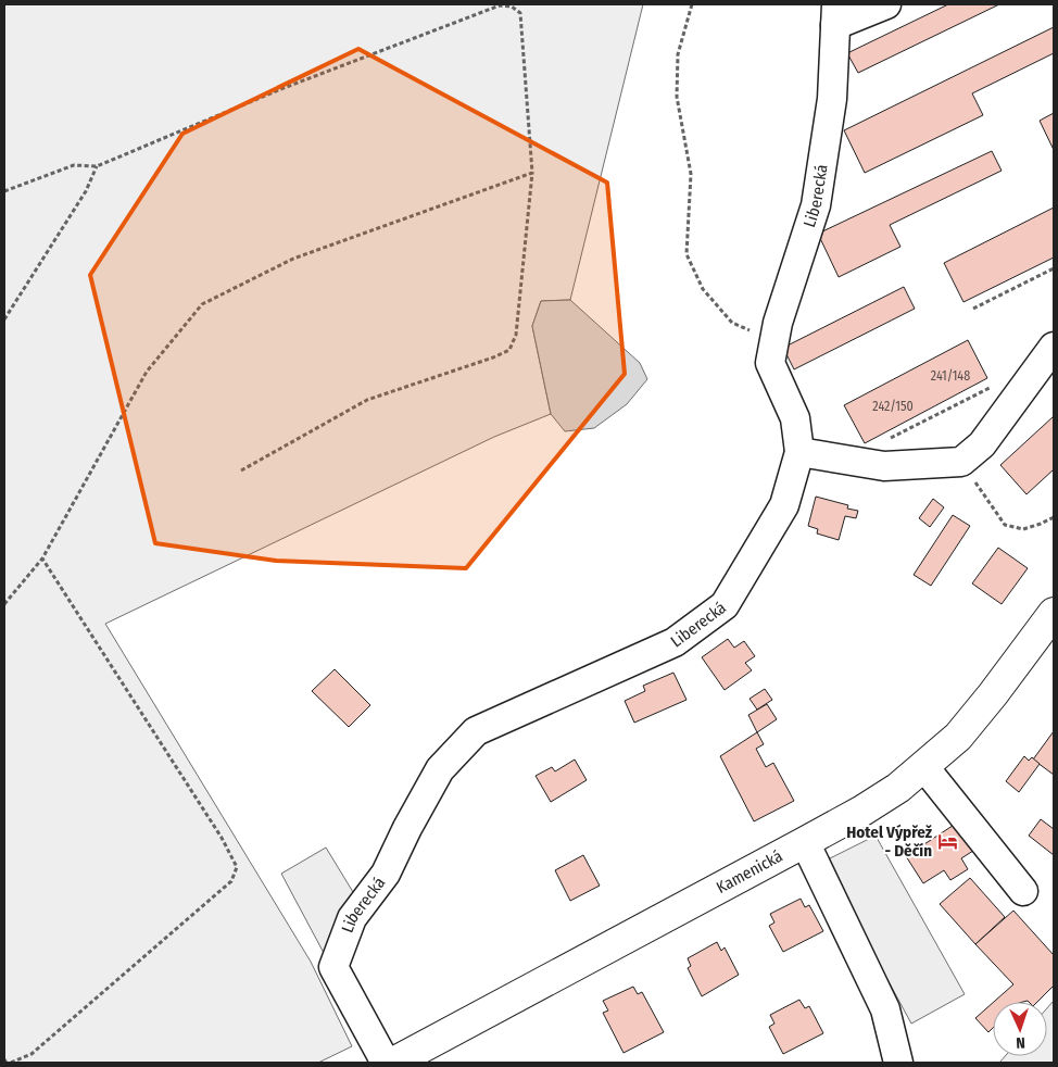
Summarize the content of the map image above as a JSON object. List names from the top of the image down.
{
  "streets": {
    "main road": ["Kamenická"],
    "street": ["Liberecká"]
  },
  "places": {
    "hotel": ["Hotel Výpřež - Děčín"]
  },
  "house_numbers": ["241/148", "242/150"],
  "north": "bottom"
}
